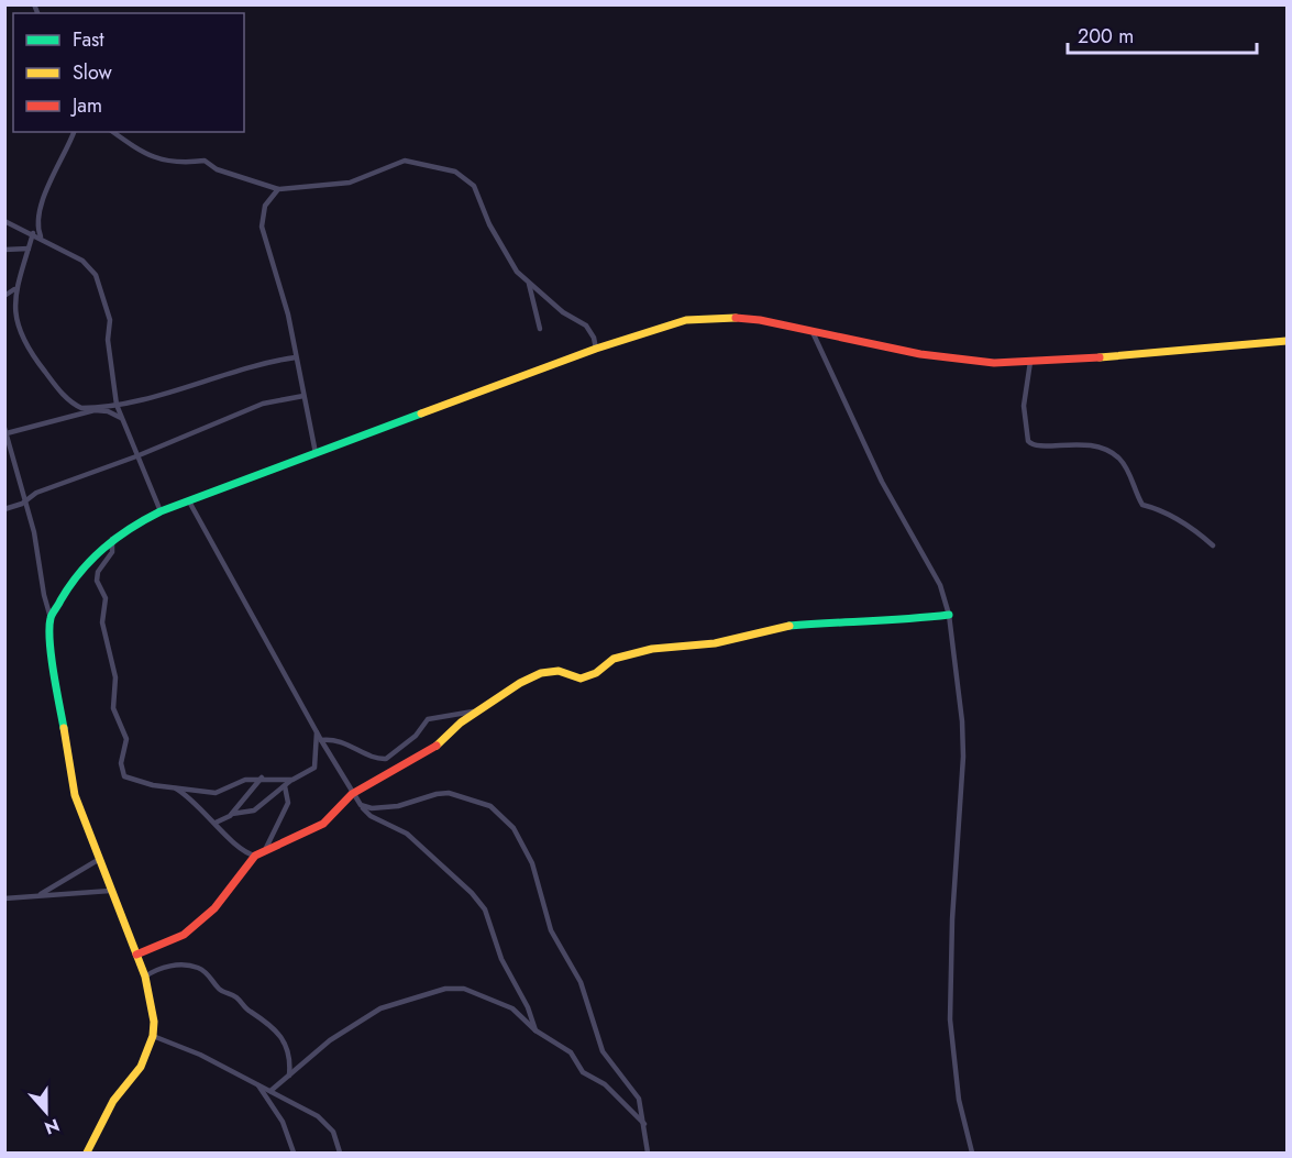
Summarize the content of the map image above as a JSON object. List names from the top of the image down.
{
  "legend": ["Fast", "Slow", "Jam"],
  "scale_bar": "200 m",
  "north": "bottom"
}
